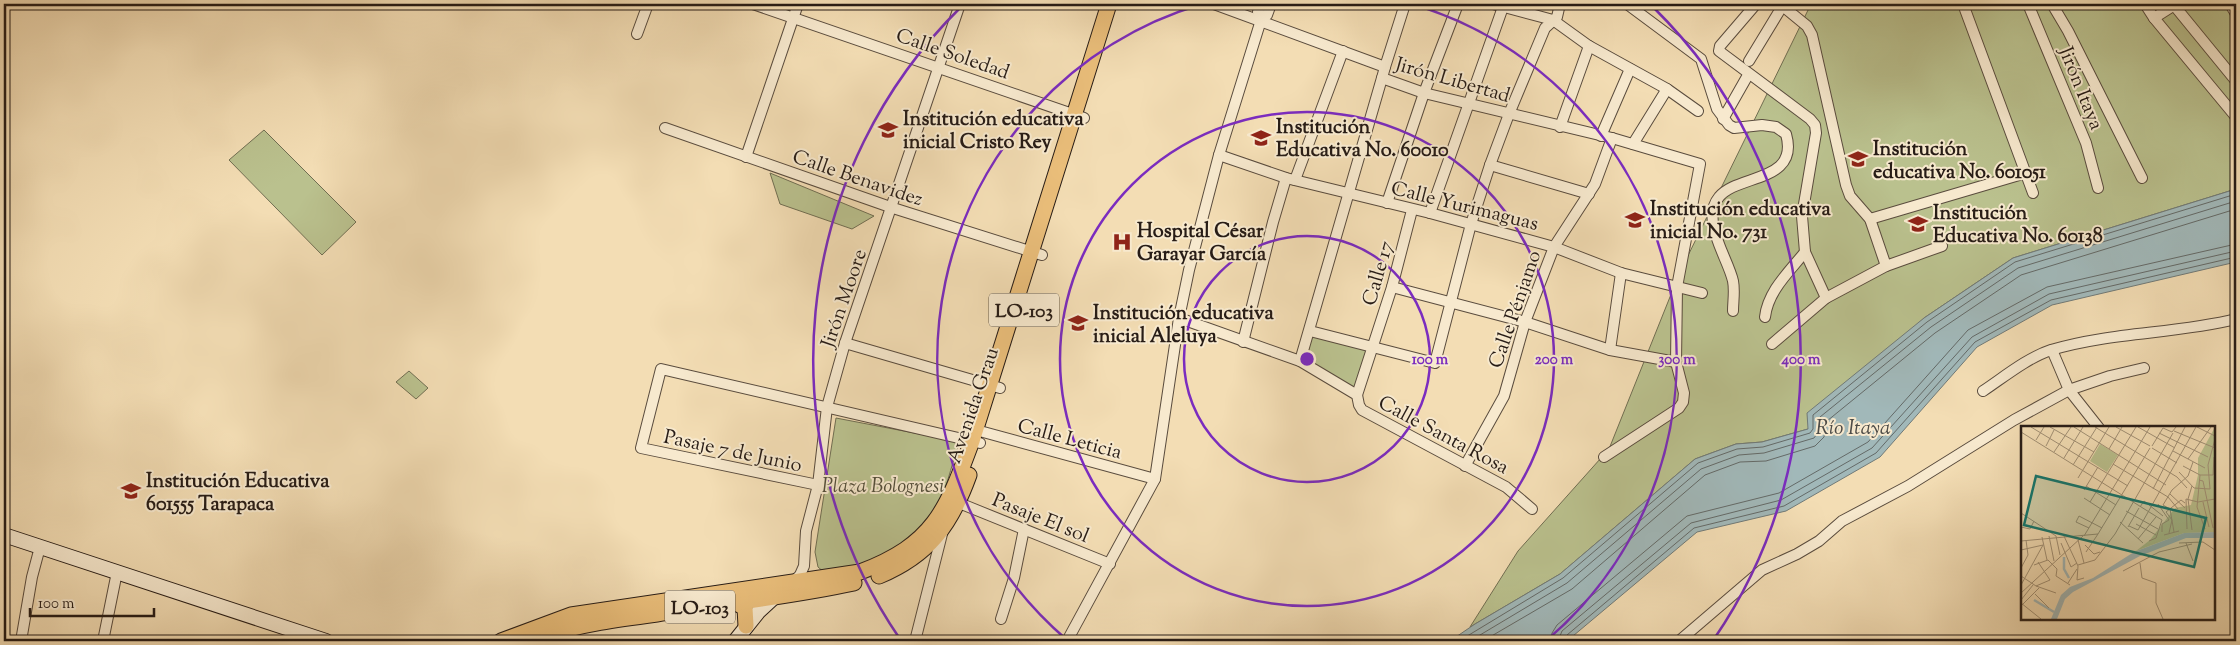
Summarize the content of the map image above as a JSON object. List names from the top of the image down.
{
  "streets": {
    "main road": ["LO-103", "Avenida Grau"],
    "street": [
      "Calle Soledad",
      "Jirón Libertad",
      "Jirón Itaya",
      "Calle Benavidez",
      "Calle Yurimaguas",
      "Calle 17",
      "Jirón Moore",
      "Calle Pénjamo",
      "Calle Santa Rosa",
      "Calle Leticia",
      "Pasaje 7 de Junio",
      "Pasaje El sol"
    ]
  },
  "crossings": [
    ["Calle Soledad", "Jirón Moore"],
    ["Calle Soledad", "Avenida Grau"],
    ["Jirón Libertad", "Calle Yurimaguas"],
    ["Jirón Libertad", "Calle Pénjamo"],
    ["Calle Benavidez", "Jirón Moore"],
    ["Calle Benavidez", "Avenida Grau"],
    ["Calle Yurimaguas", "Calle 17"],
    ["Calle Yurimaguas", "Calle Pénjamo"],
    ["Calle 17", "Calle Santa Rosa"],
    ["Jirón Moore", "LO-103"],
    ["Jirón Moore", "Avenida Grau"],
    ["Jirón Moore", "Calle Leticia"],
    ["Jirón Moore", "Pasaje 7 de Junio"],
    ["Calle Pénjamo", "Calle Santa Rosa"],
    ["LO-103", "Avenida Grau"],
    ["LO-103", "Calle Leticia"],
    ["Avenida Grau", "Calle Leticia"],
    ["Avenida Grau", "Pasaje El sol"],
    ["Calle Leticia", "Pasaje 7 de Junio"]
  ],
  "water": ["Río Itaya"],
  "parks": ["Plaza Bolognesi"],
  "places": {
    "school or university": [
      "Institución educativa inicial Cristo Rey",
      "Institución Educativa No. 60010",
      "Institución educativa No. 601051",
      "Institución educativa inicial No. 731",
      "Institución Educativa No. 60138",
      "Institución educativa inicial Aleluya",
      "Institución Educativa 601555 Tarapaca"
    ],
    "hospital": ["Hospital César Garayar García"]
  },
  "scale_bar": "100 m",
  "rings": [
    "100 m",
    "200 m",
    "300 m",
    "400 m"
  ]
}
